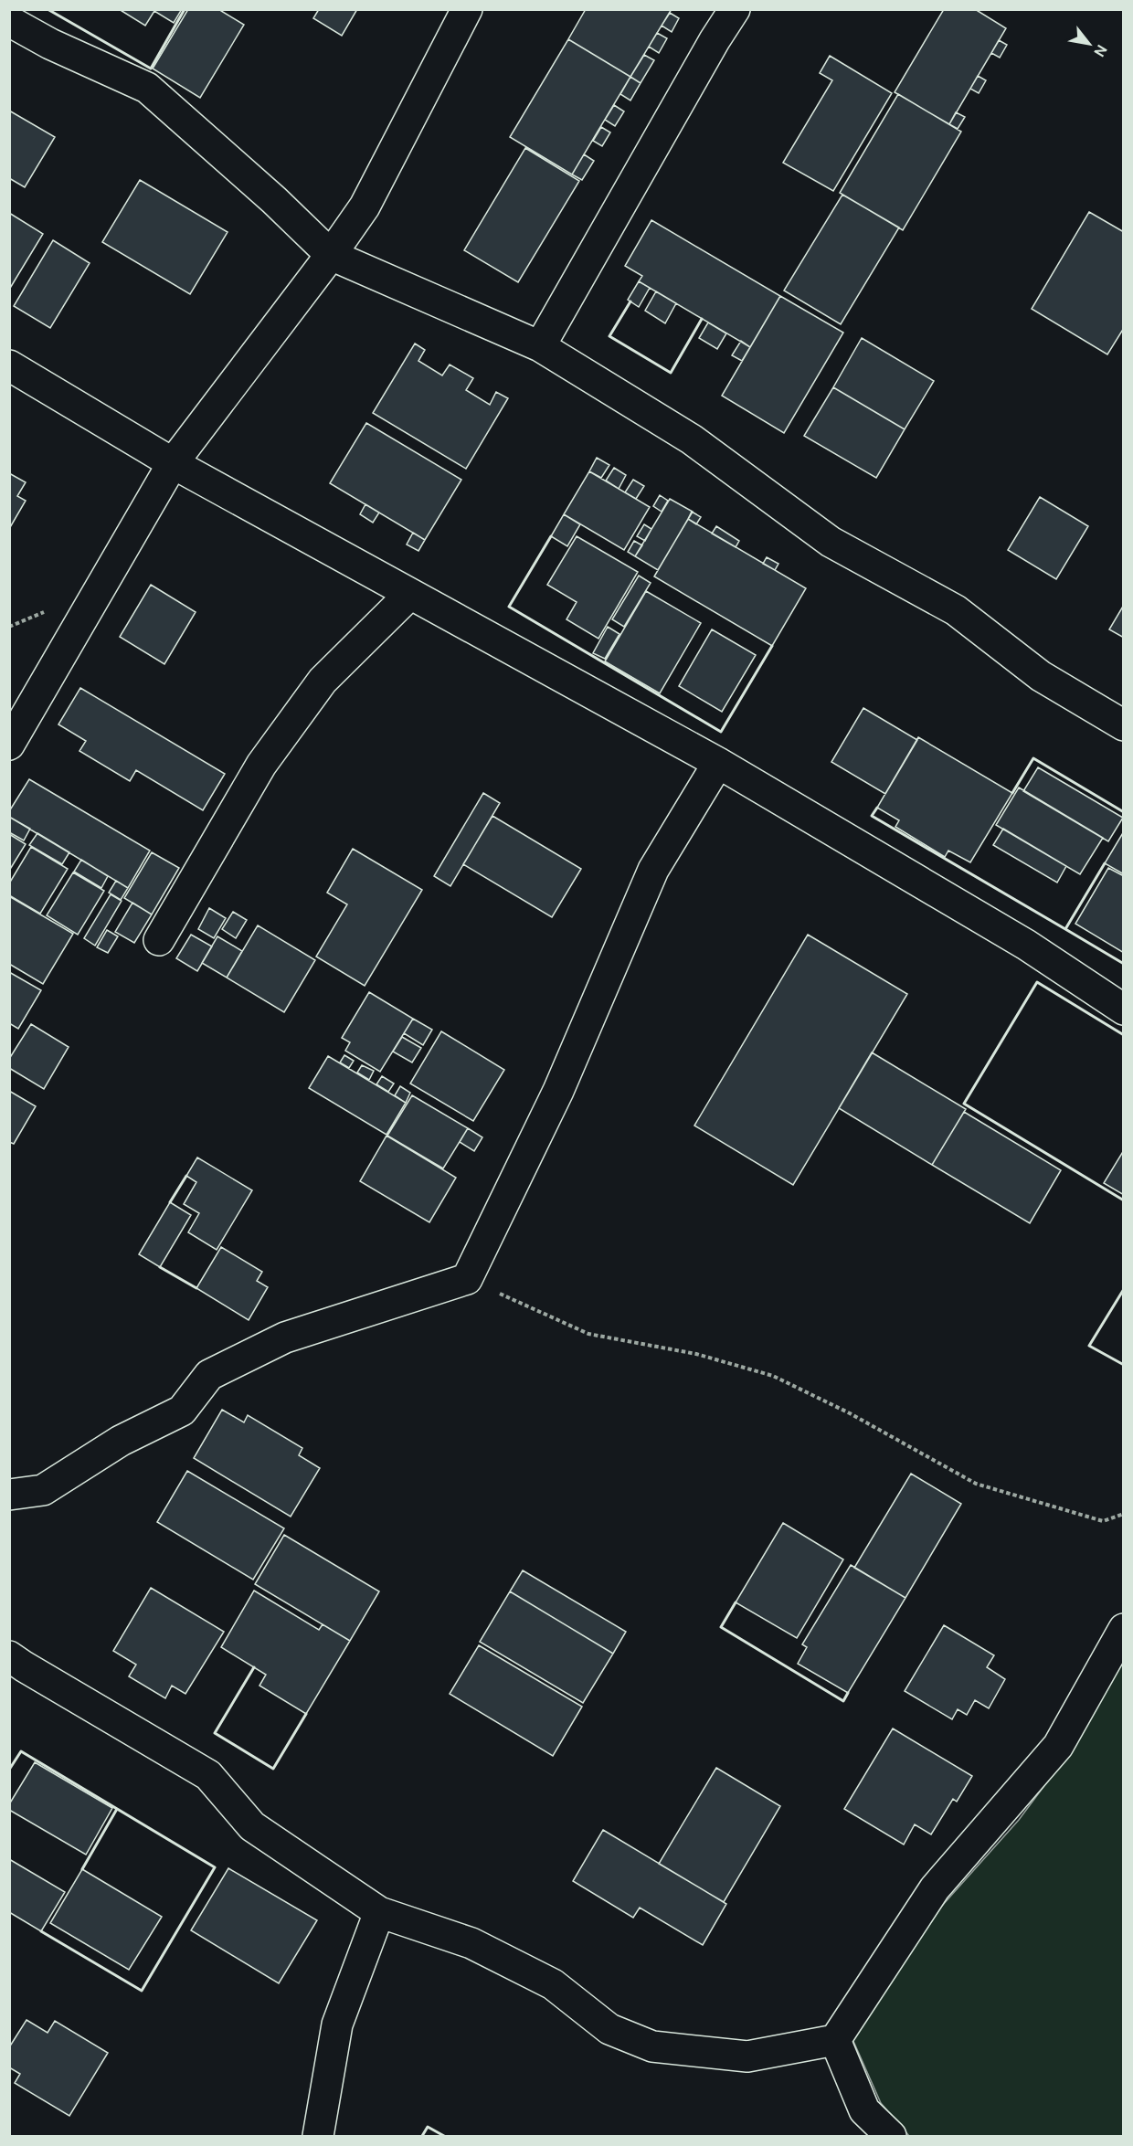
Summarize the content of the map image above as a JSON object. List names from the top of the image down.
{
  "north": "bottom right"
}
